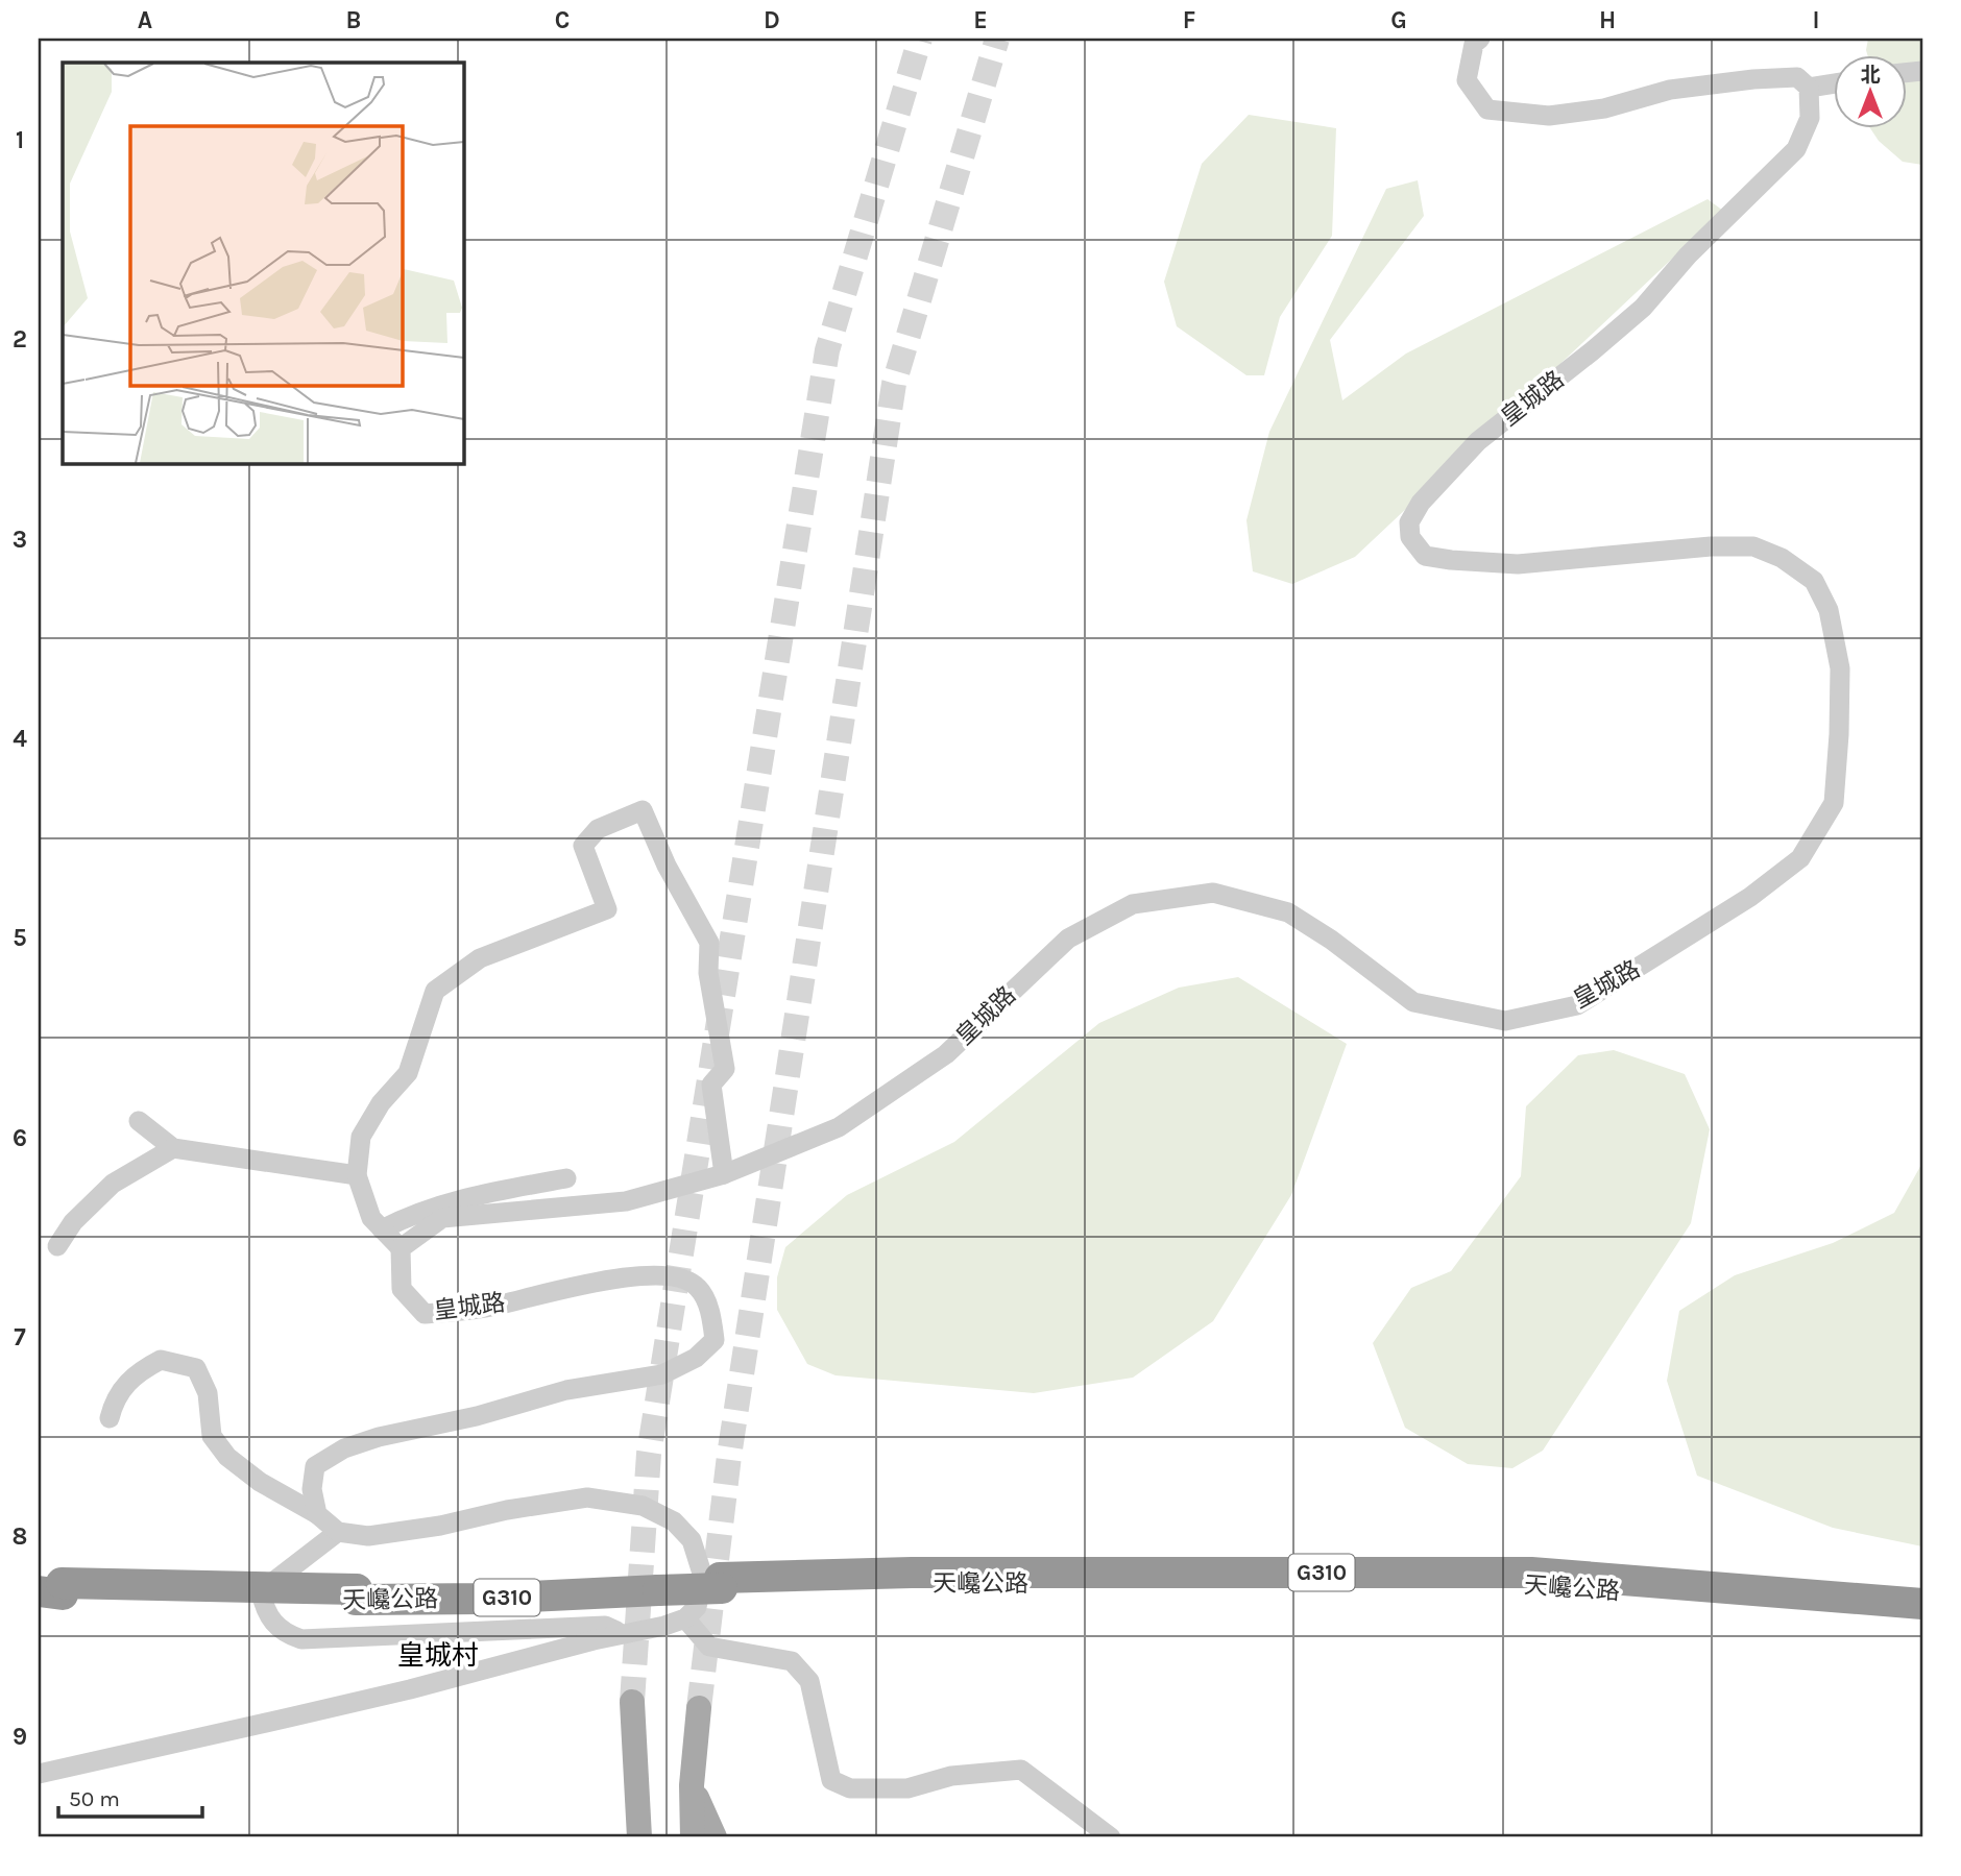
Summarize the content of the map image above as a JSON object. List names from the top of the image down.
{
  "streets": {
    "highway": ["G310", "天巉公路"],
    "street": ["皇城路"]
  },
  "districts": ["皇城村"],
  "scale_bar": "50 m",
  "north": "top",
  "grid": {
    "columns": [
      "A",
      "B",
      "C",
      "D",
      "E",
      "F",
      "G",
      "H",
      "I"
    ],
    "rows": [
      "1",
      "2",
      "3",
      "4",
      "5",
      "6",
      "7",
      "8",
      "9"
    ]
  }
}
